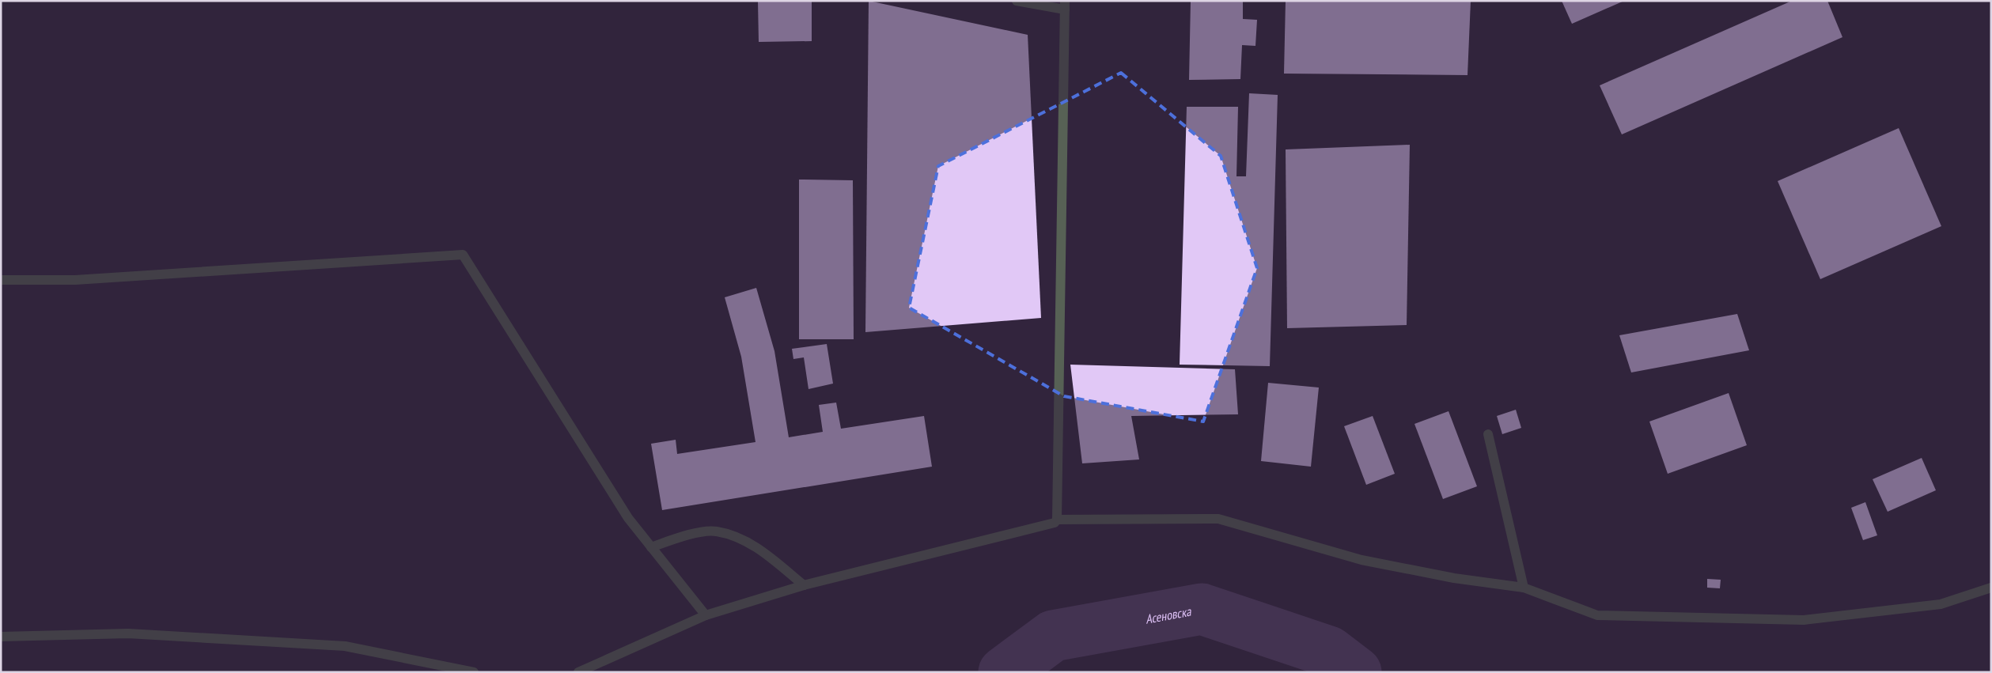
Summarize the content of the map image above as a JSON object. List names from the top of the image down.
{
  "water": ["Асеновска"]
}
